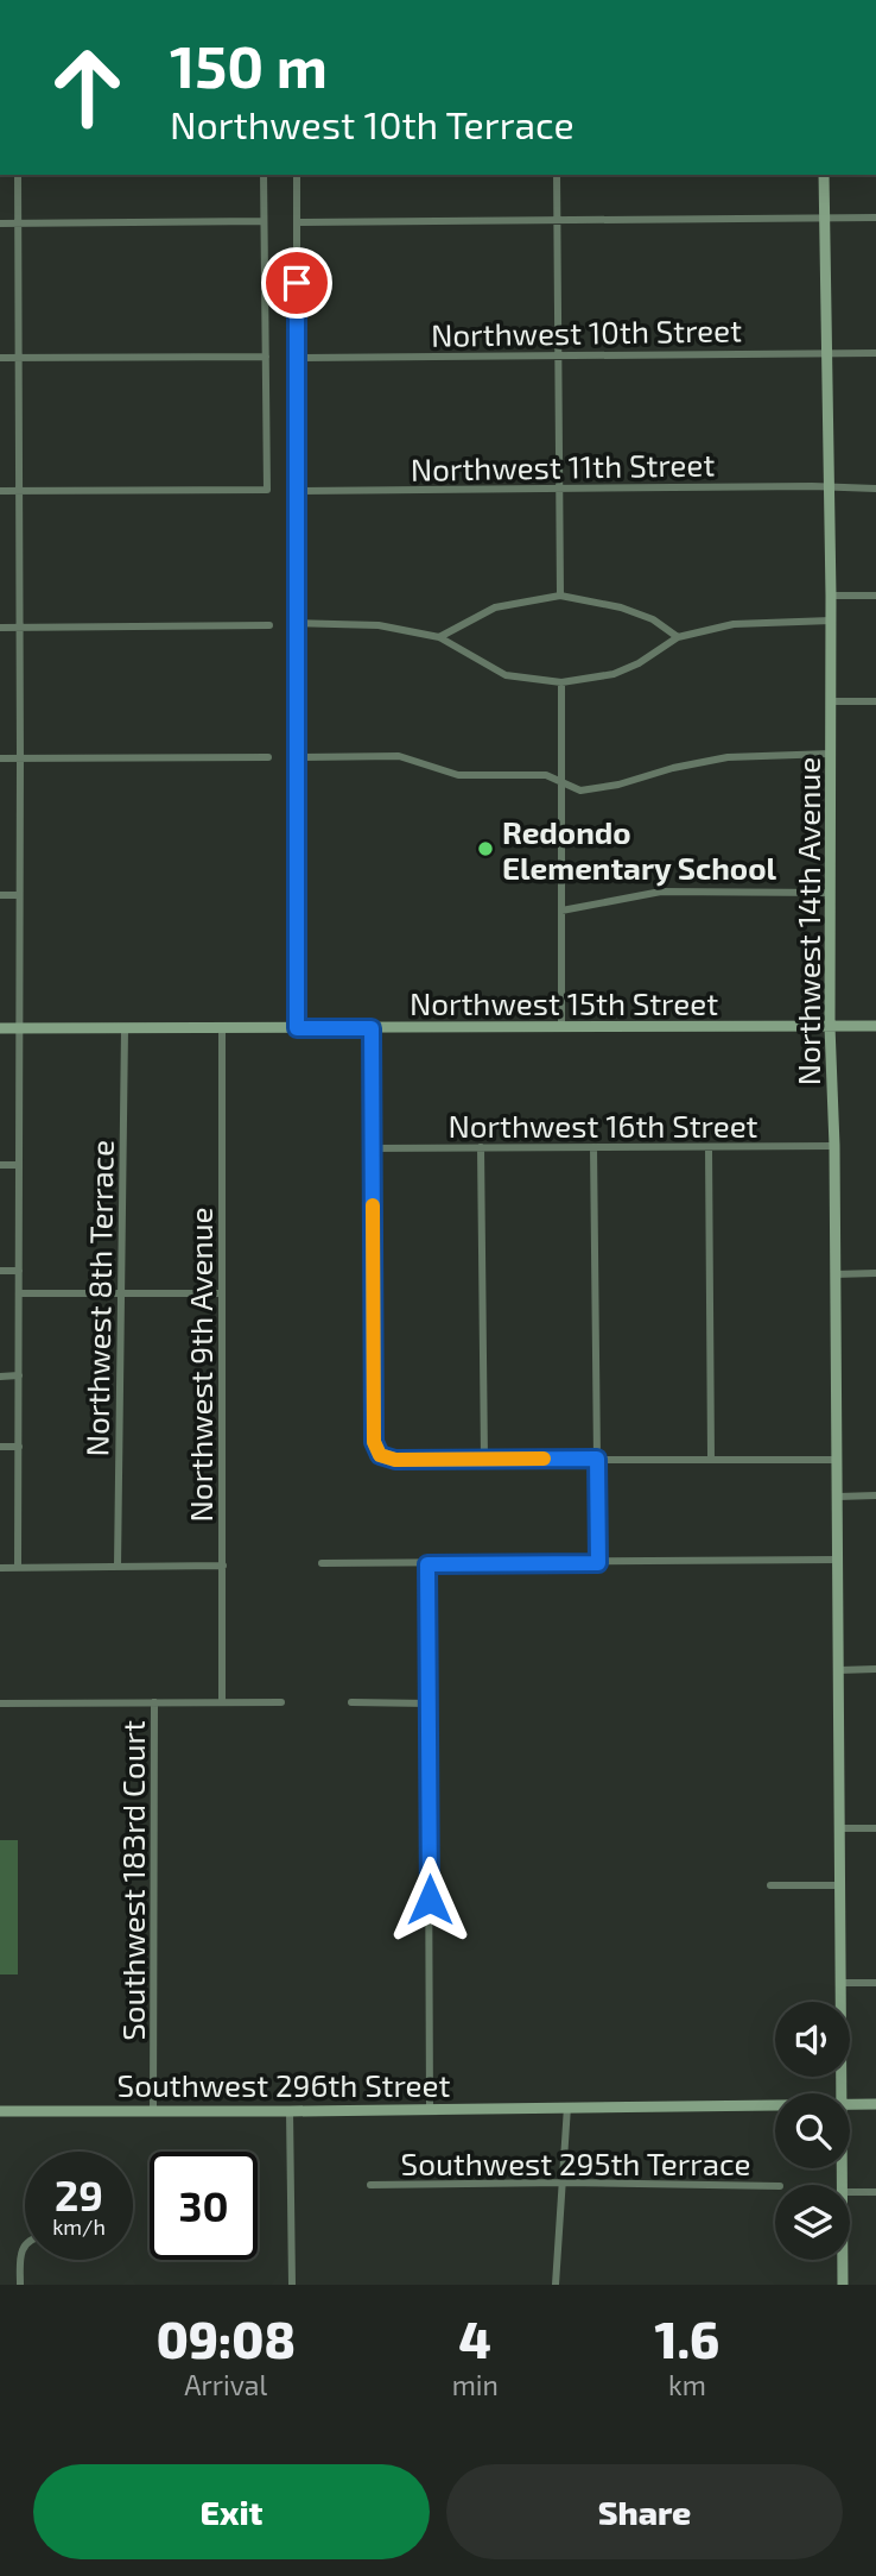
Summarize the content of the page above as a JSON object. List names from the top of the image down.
{
  "streets": {
    "street": [
      "Northwest 10th Street",
      "Northwest 11th Street",
      "Northwest 14th Avenue",
      "Northwest 15th Street",
      "Northwest 16th Street",
      "Northwest 8th Terrace",
      "Northwest 9th Avenue",
      "Southwest 183rd Court",
      "Southwest 296th Street",
      "Southwest 295th Terrace"
    ]
  },
  "crossings": [
    ["Northwest 10th Street", "Northwest 14th Avenue"],
    ["Northwest 11th Street", "Northwest 14th Avenue"],
    ["Northwest 14th Avenue", "Northwest 15th Street"],
    ["Northwest 14th Avenue", "Northwest 16th Street"],
    ["Northwest 15th Street", "Northwest 8th Terrace"],
    ["Northwest 15th Street", "Northwest 9th Avenue"],
    ["Southwest 183rd Court", "Southwest 296th Street"]
  ],
  "places": ["Redondo Elementary School"],
  "page": {
    "turn": ["150 m", "Northwest 10th Terrace"],
    "speed": "29 km/h",
    "limit": "30",
    "eta": [
      "09:08",
      "Arrival",
      "4",
      "min",
      "1.6",
      "km"
    ],
    "buttons": ["Exit", "Share"]
  }
}
